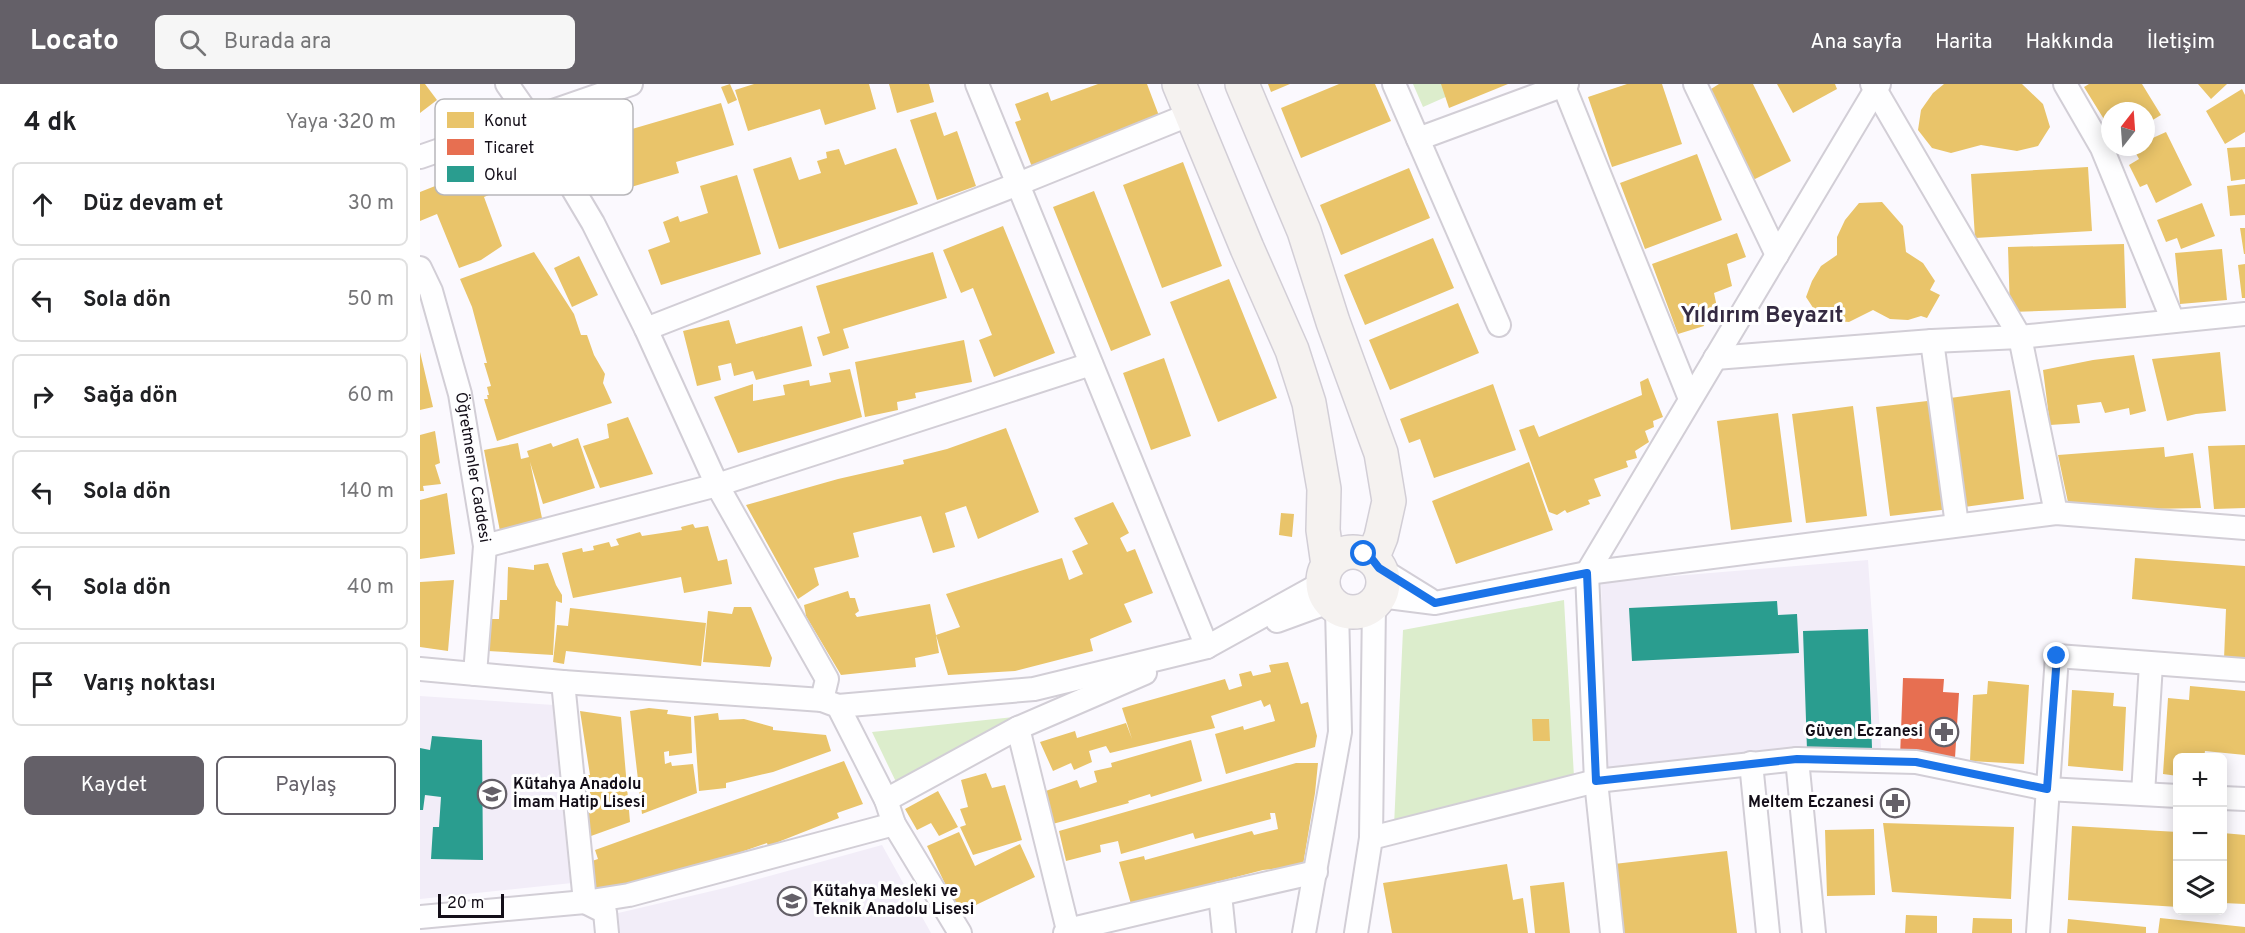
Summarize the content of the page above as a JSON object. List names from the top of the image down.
{
  "streets": {
    "street": ["Öğretmenler Caddesi"]
  },
  "districts": ["Yıldırım Beyazıt"],
  "places": {
    "pharmacy": ["Güven Eczanesi", "Meltem Eczanesi"],
    "school or university": ["Kütahya Anadolu İmam Hatip Lisesi", "Kütahya Mesleki ve Teknik Anadolu Lisesi"]
  },
  "legend": ["Konut", "Ticaret", "Okul"],
  "scale_bar": "20 m",
  "north": "top",
  "page": {
    "header": "Locato",
    "search": "Burada ara",
    "nav": [
      "Ana sayfa",
      "Harita",
      "Hakkında",
      "İletişim"
    ],
    "heading": ["4 dk", "Yaya · 320 m"],
    "list": [
      ["Düz devam et", "30 m"],
      ["Sola dön", "50 m"],
      ["Sağa dön", "60 m"],
      ["Sola dön", "140 m"],
      ["Sola dön", "40 m"],
      "Varış noktası"
    ],
    "buttons": ["Kaydet", "Paylaş"],
    "map_buttons": ["+", "−"],
    "scale": "20 m"
  }
}
